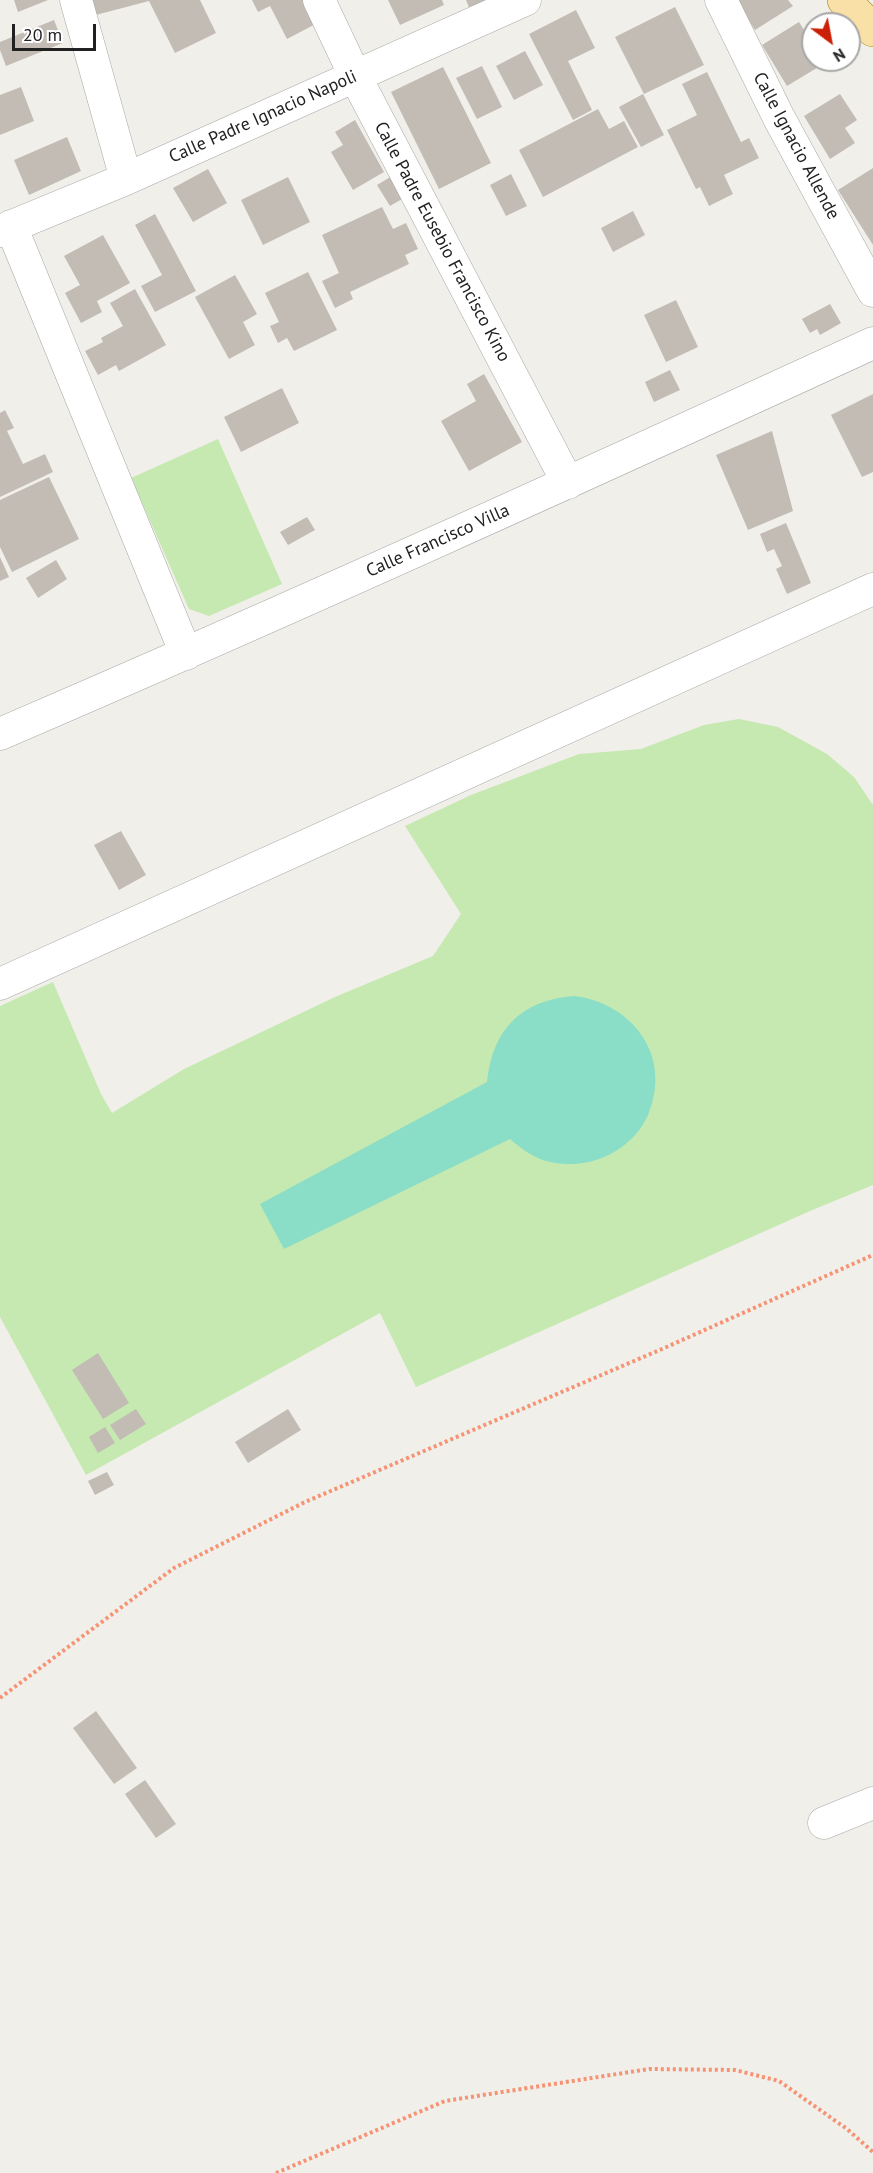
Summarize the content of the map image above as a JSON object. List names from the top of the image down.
{
  "streets": {
    "street": [
      "Calle Padre Ignacio Napoli",
      "Calle Ignacio Allende",
      "Calle Padre Eusebio Francisco Kino",
      "Calle Francisco Villa"
    ]
  },
  "crossings": [
    ["Calle Padre Ignacio Napoli", "Calle Padre Eusebio Francisco Kino"],
    ["Calle Padre Eusebio Francisco Kino", "Calle Francisco Villa"]
  ],
  "scale_bar": "20 m",
  "north": "bottom right"
}
